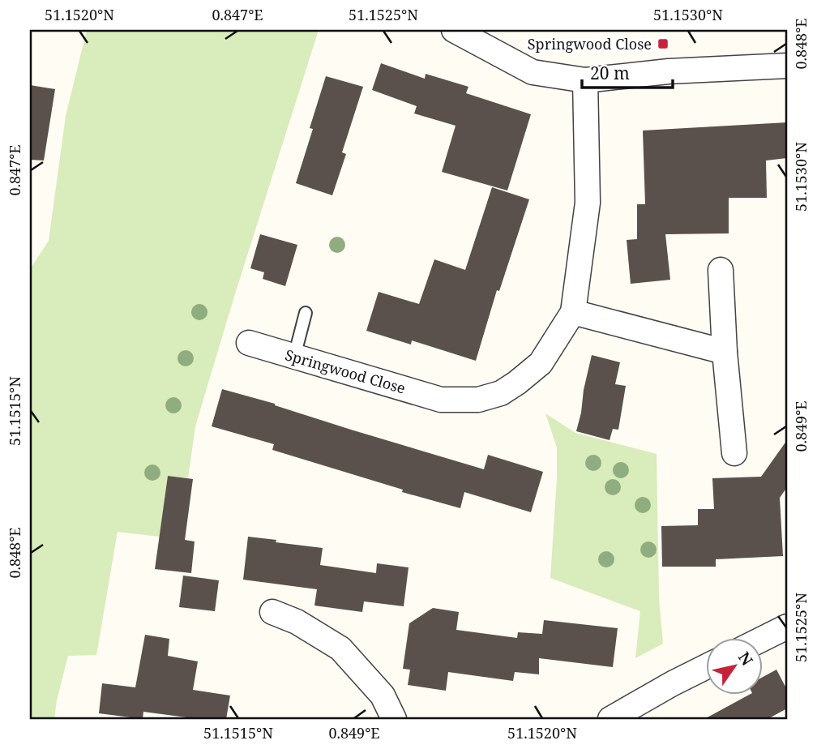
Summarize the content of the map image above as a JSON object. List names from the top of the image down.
{
  "streets": {
    "street": ["Springwood Close"]
  },
  "places": {
    "transit": ["Springwood Close"]
  },
  "scale_bar": "20 m",
  "north": "top right",
  "coordinates": [
    "51.1520°N",
    "0.847°E",
    "51.1525°N",
    "51.1530°N",
    "0.848°E",
    "51.1515°N",
    "0.849°E"
  ]
}
